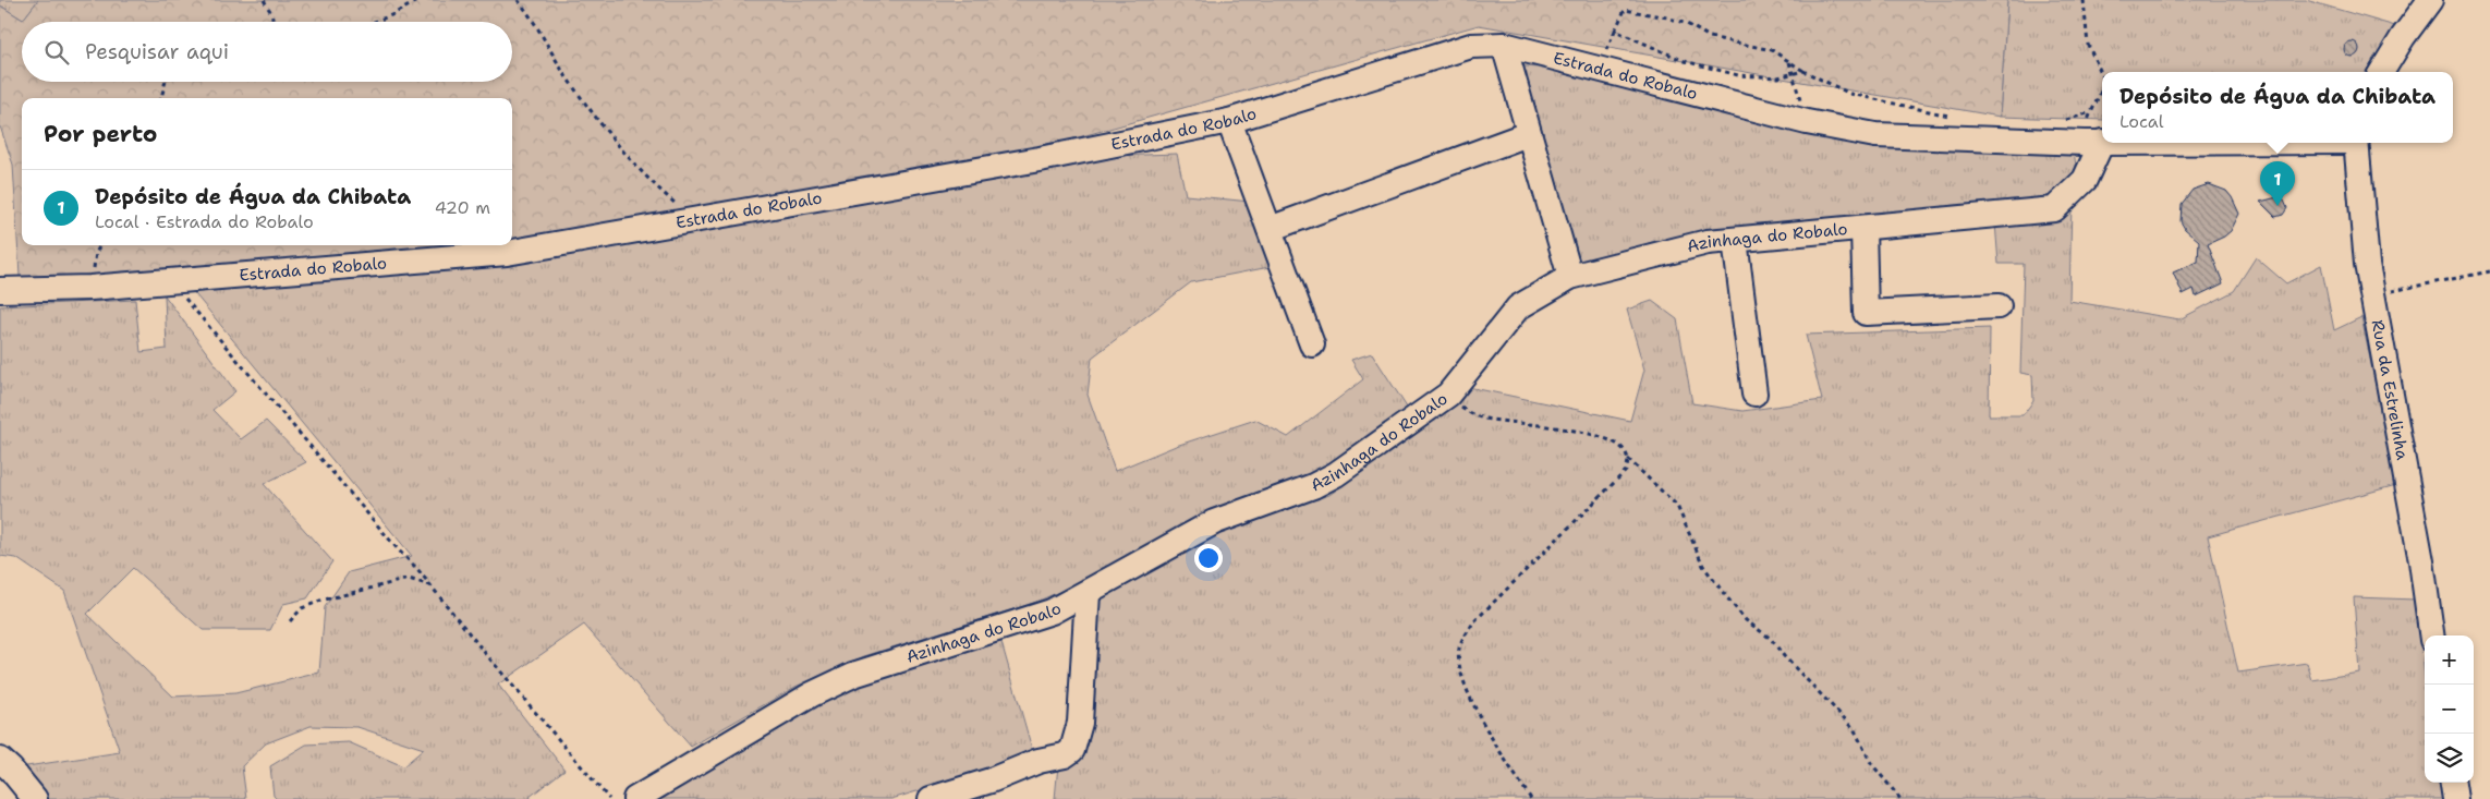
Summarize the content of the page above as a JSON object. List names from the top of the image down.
{
  "streets": {
    "street": ["Estrada do Robalo", "Azinhaga do Robalo", "Rua da Estrelinha"]
  },
  "crossings": [
    ["Estrada do Robalo", "Azinhaga do Robalo"]
  ],
  "page": {
    "search": "Pesquisar aqui",
    "popup": ["Depósito de Água da Chibata", "Local"],
    "heading": "Por perto",
    "pins": "1",
    "list": [
      {
        "mark": "1",
        "name": "Depósito de Água da Chibata",
        "note": "Local · Estrada do Robalo",
        "value": "420 m"
      }
    ],
    "map_buttons": ["+", "−"]
  }
}
